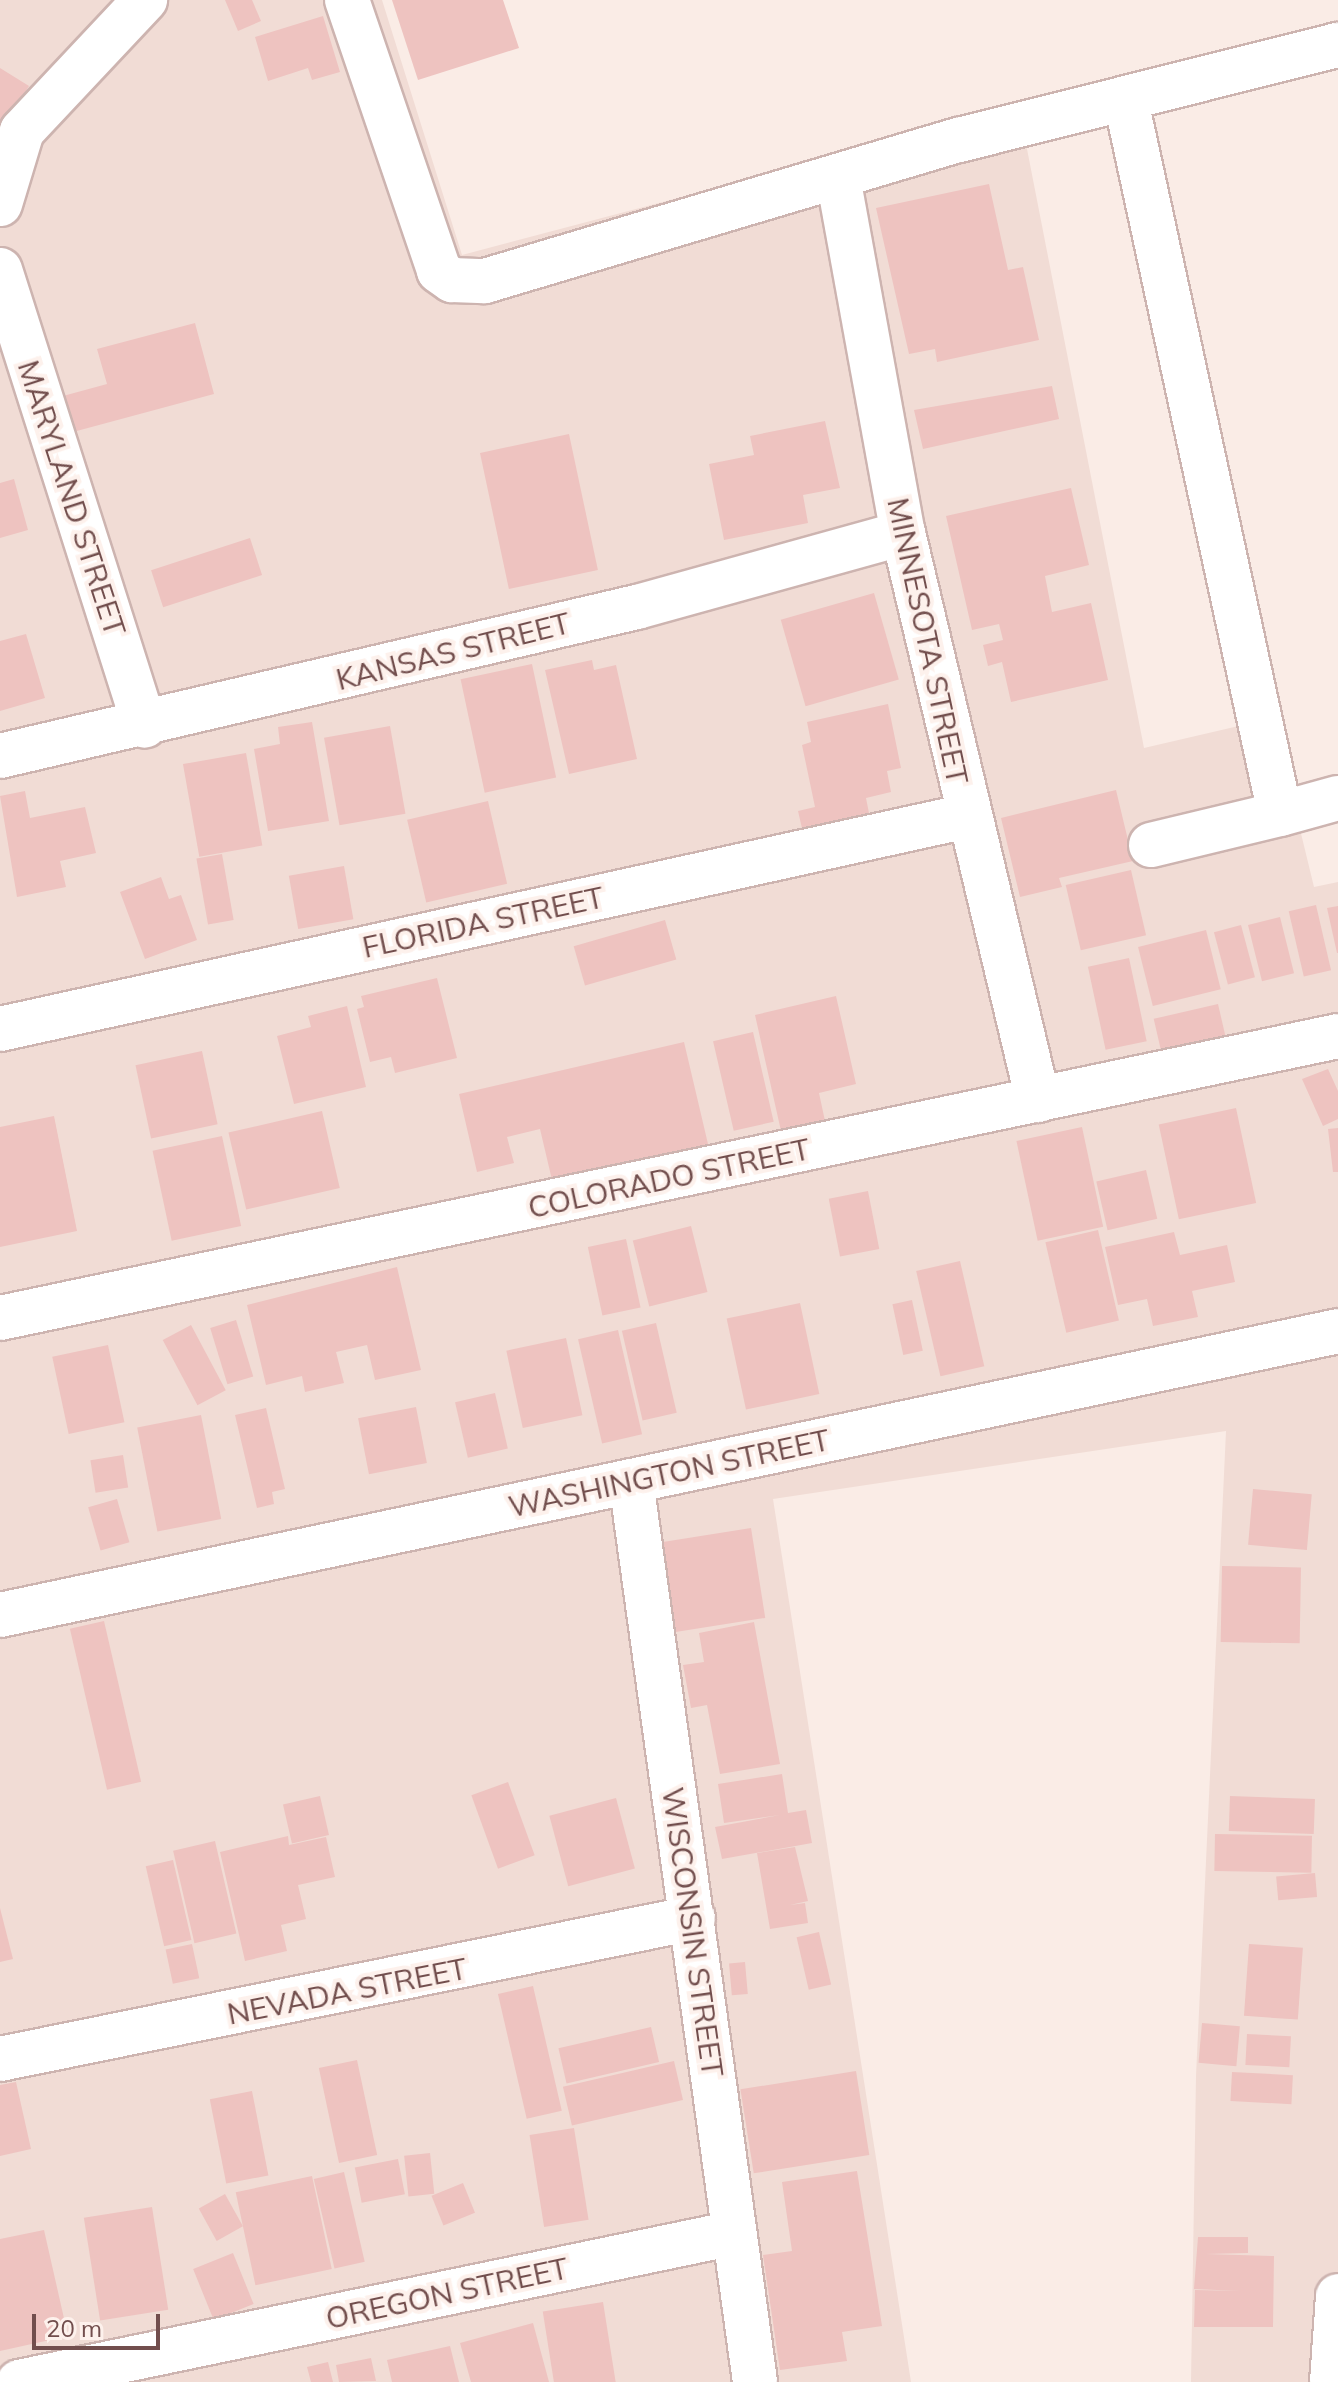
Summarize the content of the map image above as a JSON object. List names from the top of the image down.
{
  "streets": {
    "street": [
      "MARYLAND STREET",
      "MINNESOTA STREET",
      "KANSAS STREET",
      "FLORIDA STREET",
      "COLORADO STREET",
      "WASHINGTON STREET",
      "WISCONSIN STREET",
      "NEVADA STREET",
      "OREGON STREET"
    ]
  },
  "crossings": [
    ["MARYLAND STREET", "KANSAS STREET"],
    ["MINNESOTA STREET", "KANSAS STREET"],
    ["MINNESOTA STREET", "FLORIDA STREET"],
    ["MINNESOTA STREET", "COLORADO STREET"],
    ["WASHINGTON STREET", "WISCONSIN STREET"],
    ["WISCONSIN STREET", "NEVADA STREET"],
    ["WISCONSIN STREET", "OREGON STREET"]
  ],
  "scale_bar": "20 m"
}
